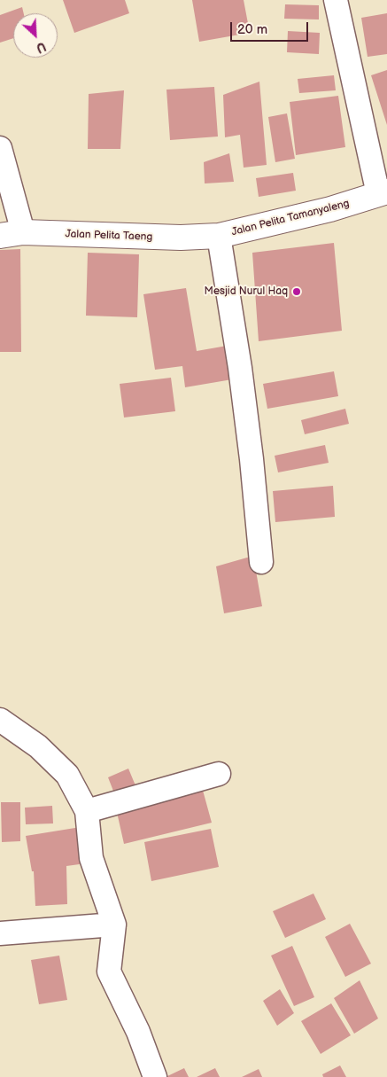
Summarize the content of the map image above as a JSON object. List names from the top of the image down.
{
  "streets": {
    "street": ["Jalan Pelita Tamanyaleng", "Jalan Pelita Taeng"]
  },
  "crossings": [
    ["Jalan Pelita Tamanyaleng", "Jalan Pelita Taeng"]
  ],
  "places": ["Mesjid Nurul Haq"],
  "scale_bar": "20 m",
  "north": "bottom right"
}
